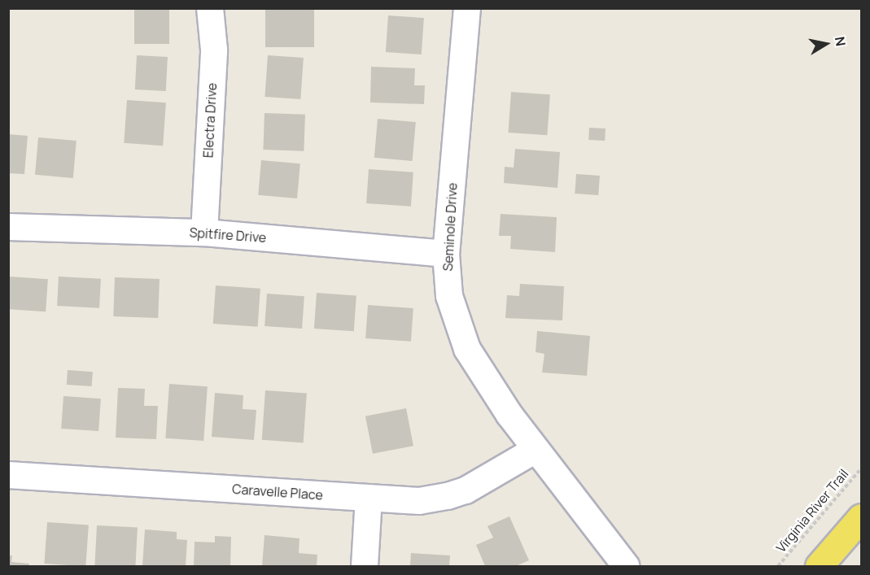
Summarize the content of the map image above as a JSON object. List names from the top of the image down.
{
  "streets": {
    "street": [
      "Electra Drive",
      "Seminole Drive",
      "Spitfire Drive",
      "Caravelle Place"
    ],
    "path": ["Virginia River Trail"]
  },
  "crossings": [
    ["Electra Drive", "Spitfire Drive"],
    ["Seminole Drive", "Spitfire Drive"],
    ["Seminole Drive", "Caravelle Place"]
  ],
  "north": "right"
}
